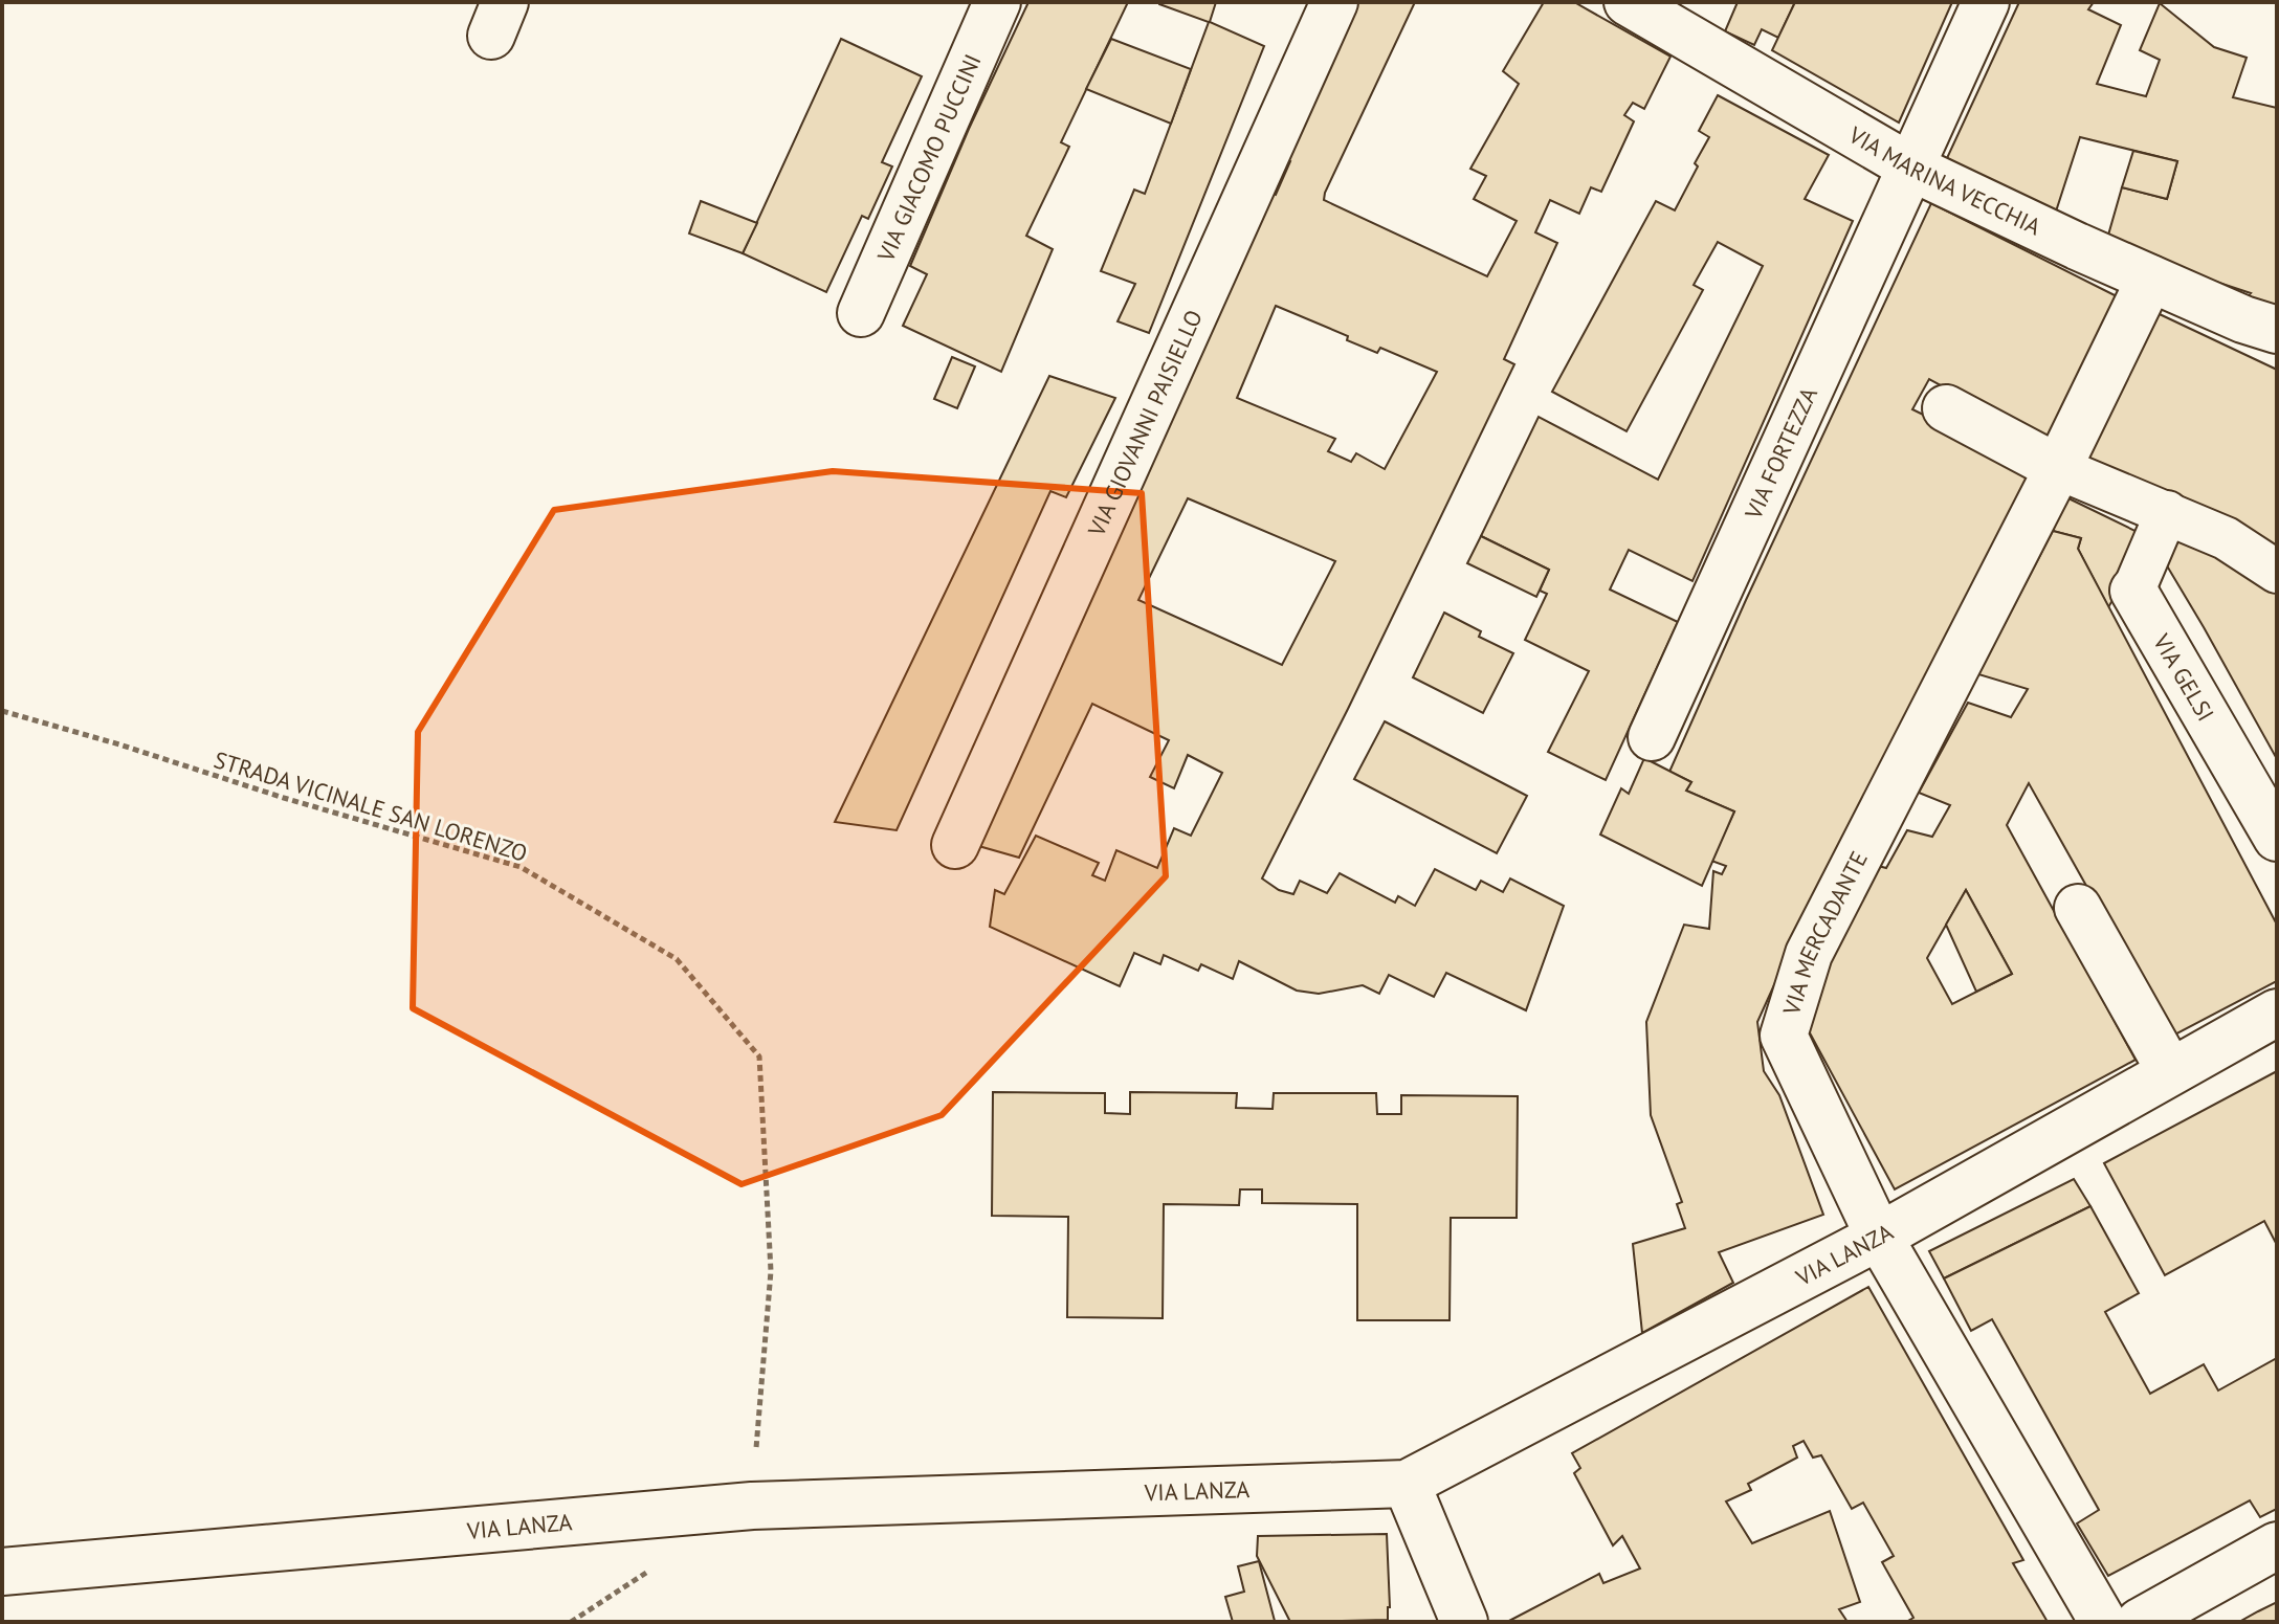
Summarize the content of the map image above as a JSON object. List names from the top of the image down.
{
  "streets": {
    "street": [
      "VIA GIACOMO PUCCINI",
      "VIA MARINA VECCHIA",
      "VIA GIOVANNI PAISIELLO",
      "VIA FORTEZZA",
      "VIA GELSI",
      "VIA MERCADANTE",
      "VIA LANZA"
    ],
    "path": ["STRADA VICINALE SAN LORENZO"]
  },
  "crossings": [
    ["VIA MARINA VECCHIA", "VIA FORTEZZA"],
    ["VIA MARINA VECCHIA", "VIA MERCADANTE"],
    ["STRADA VICINALE SAN LORENZO", "VIA LANZA"],
    ["VIA MERCADANTE", "VIA LANZA"]
  ]
}
